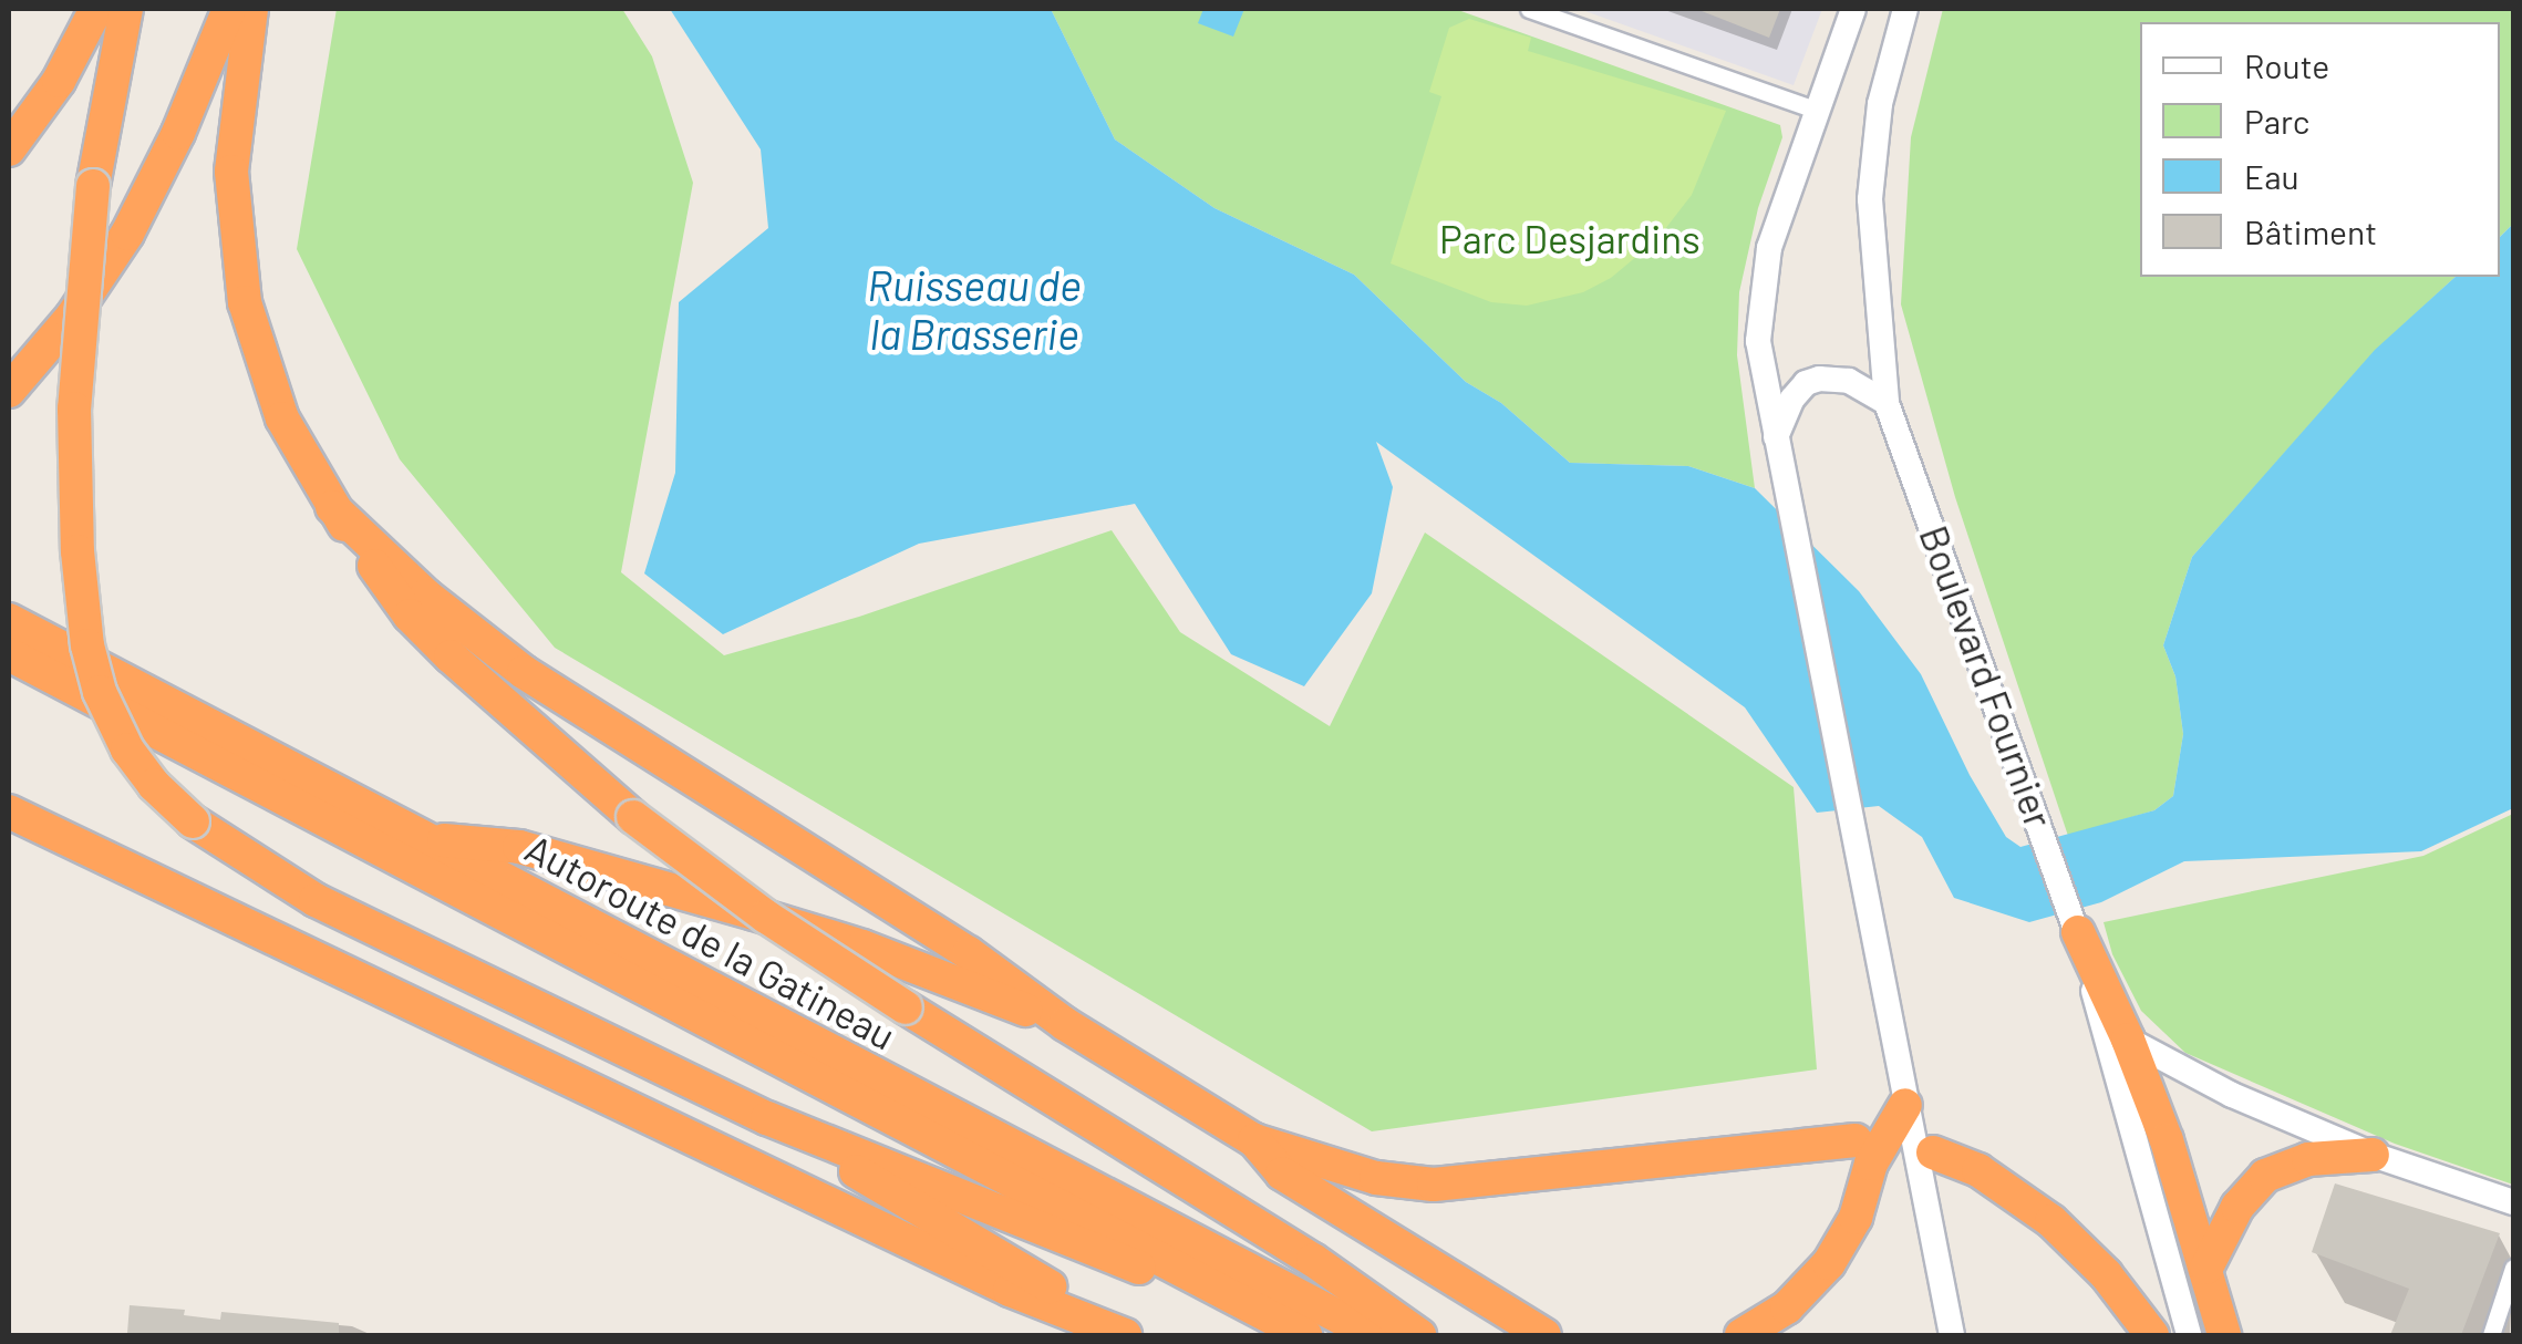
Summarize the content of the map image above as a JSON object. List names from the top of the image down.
{
  "streets": {
    "highway": ["Autoroute de la Gatineau"],
    "main road": ["Boulevard Fournier"]
  },
  "water": ["Ruisseau de la Brasserie"],
  "parks": ["Parc Desjardins"],
  "legend": [
    "Route",
    "Parc",
    "Eau",
    "Bâtiment"
  ]
}
